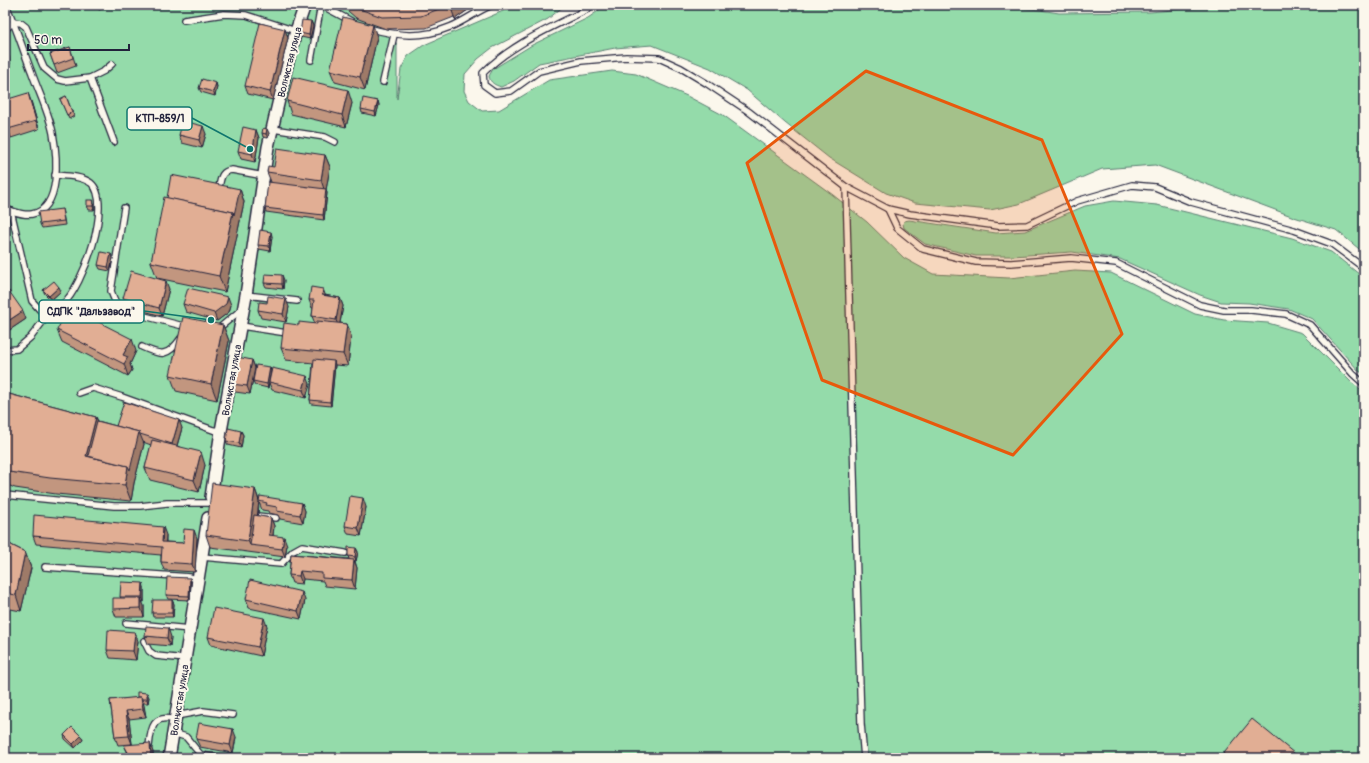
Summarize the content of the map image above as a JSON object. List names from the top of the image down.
{
  "streets": {
    "street": ["Волнистая улица"]
  },
  "places": ["КТП-859/1", "СДПК \"Дальзавод\""],
  "scale_bar": "50 m"
}
